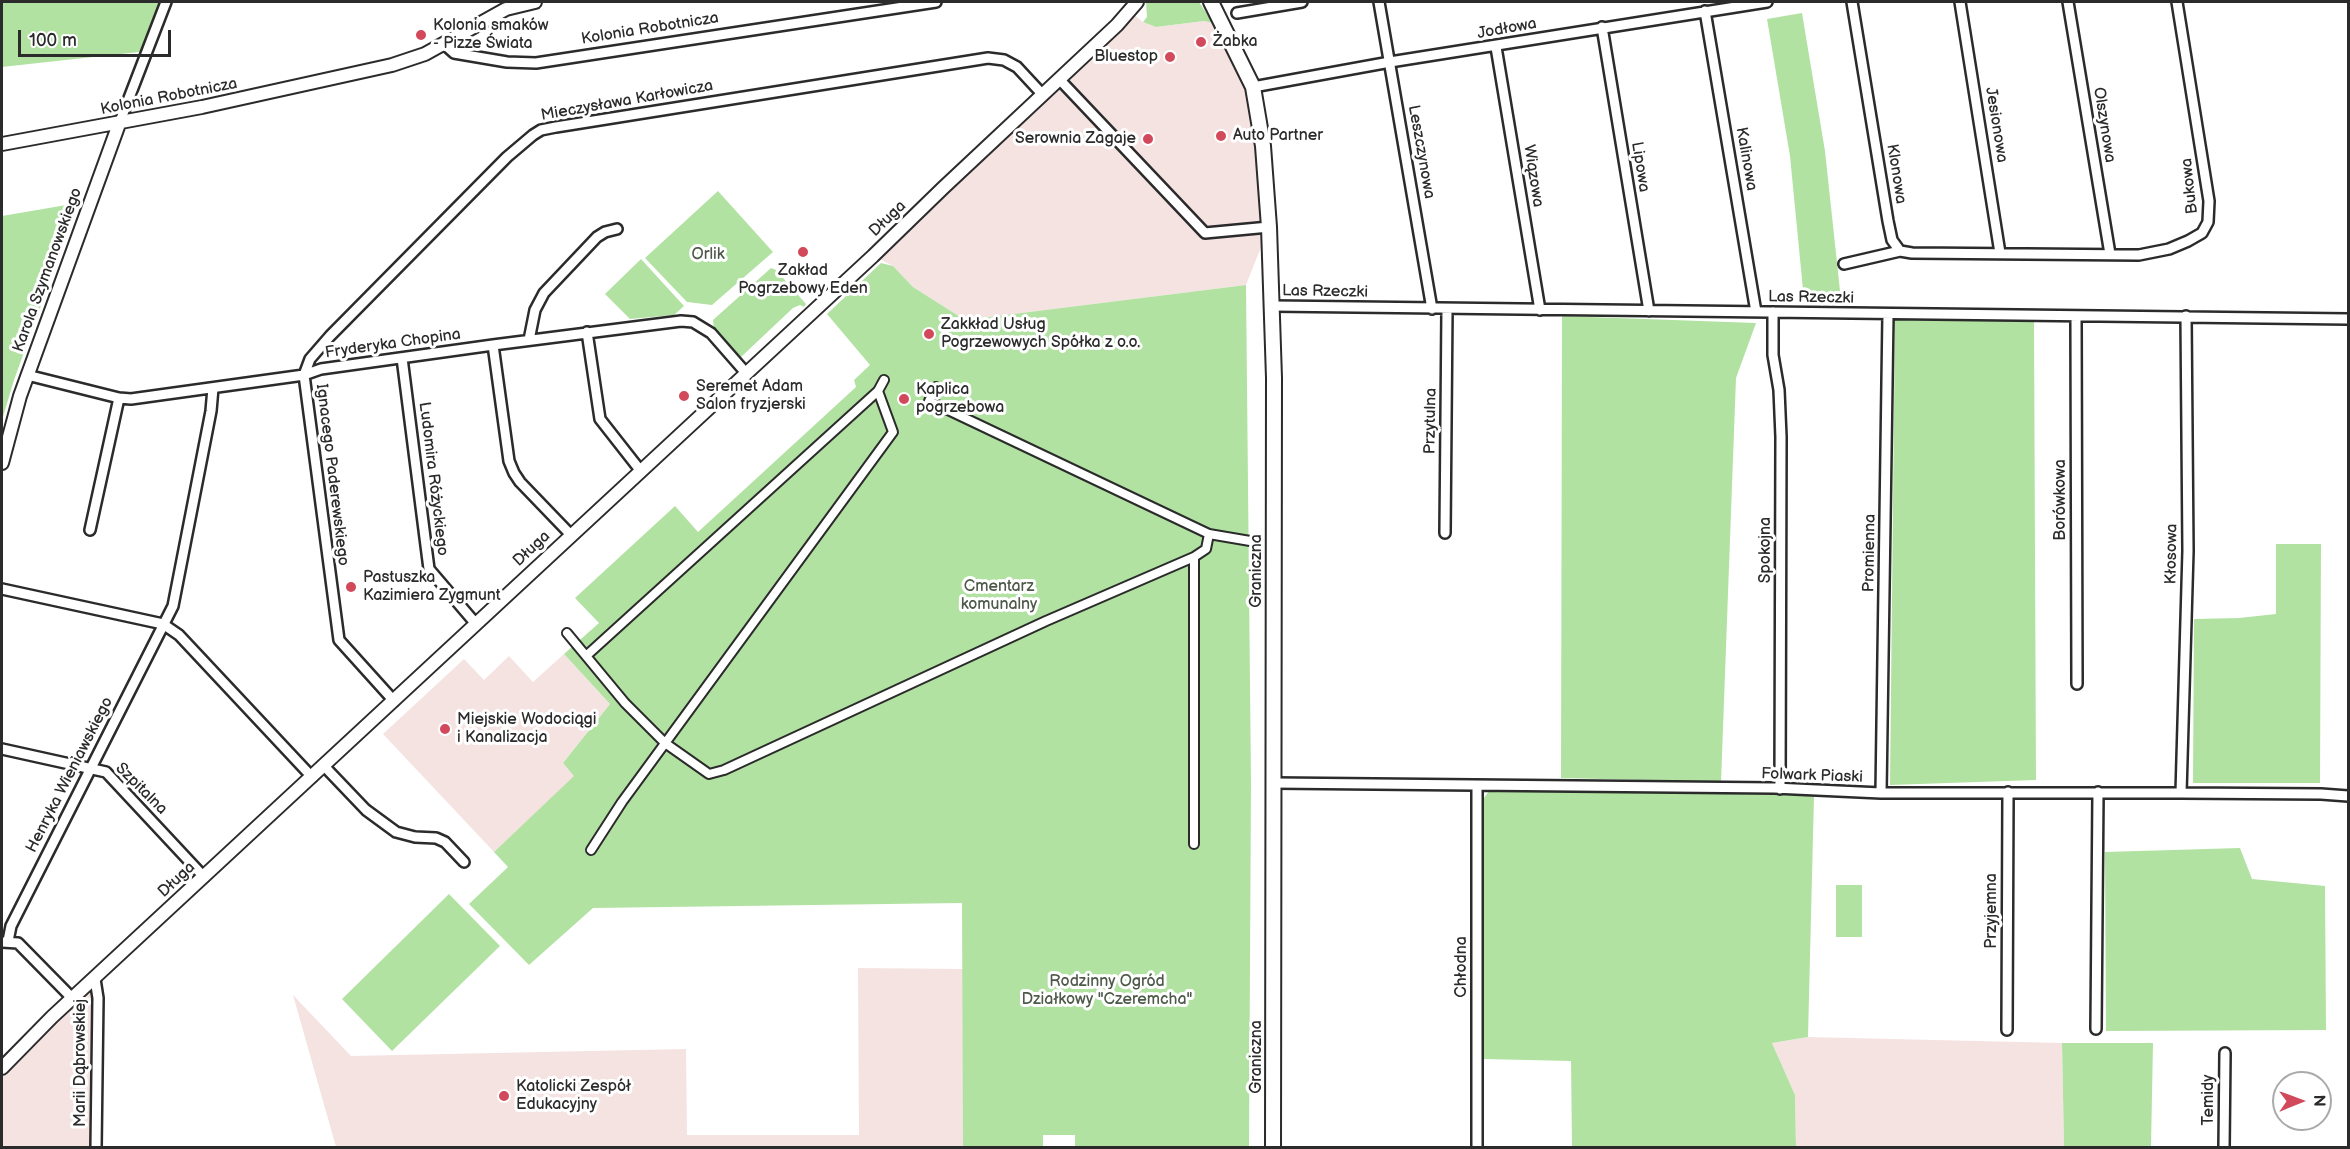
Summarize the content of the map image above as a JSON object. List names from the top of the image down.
{
  "streets": {
    "main road": ["Graniczna"],
    "street": [
      "Kolonia Robotnicza",
      "Jodłowa",
      "Mieczysława Karłowicza",
      "Jesionowa",
      "Olszynowa",
      "Leszczynowa",
      "Kalinowa",
      "Lipowa",
      "Klonowa",
      "Wiązowa",
      "Bukowa",
      "Długa",
      "Karola Szymanowskiego",
      "Las Rzeczki",
      "Fryderyka Chopina",
      "Przytulna",
      "Ignacego Paderewskiego",
      "Ludomira Różyckiego",
      "Borówkowa",
      "Spokojna",
      "Promienna",
      "Kłosowa",
      "Henryka Wieniawskiego",
      "Folwark Piaski",
      "Szpitalna",
      "Przyjemna",
      "Chłodna",
      "Marii Dąbrowskiej",
      "Temidy"
    ]
  },
  "crossings": [
    ["Kolonia Robotnicza", "Karola Szymanowskiego"],
    ["Jodłowa", "Leszczynowa"],
    ["Jodłowa", "Kalinowa"],
    ["Jodłowa", "Lipowa"],
    ["Jodłowa", "Wiązowa"],
    ["Jodłowa", "Graniczna"],
    ["Mieczysława Karłowicza", "Długa"],
    ["Mieczysława Karłowicza", "Fryderyka Chopina"],
    ["Mieczysława Karłowicza", "Ignacego Paderewskiego"],
    ["Jesionowa", "Bukowa"],
    ["Olszynowa", "Bukowa"],
    ["Leszczynowa", "Las Rzeczki"],
    ["Kalinowa", "Las Rzeczki"],
    ["Lipowa", "Las Rzeczki"],
    ["Wiązowa", "Las Rzeczki"],
    ["Długa", "Fryderyka Chopina"],
    ["Długa", "Ignacego Paderewskiego"],
    ["Długa", "Ludomira Różyckiego"],
    ["Długa", "Szpitalna"],
    ["Długa", "Marii Dąbrowskiej"],
    ["Karola Szymanowskiego", "Fryderyka Chopina"],
    ["Las Rzeczki", "Przytulna"],
    ["Las Rzeczki", "Borówkowa"],
    ["Las Rzeczki", "Spokojna"],
    ["Las Rzeczki", "Promienna"],
    ["Las Rzeczki", "Kłosowa"],
    ["Las Rzeczki", "Graniczna"],
    ["Fryderyka Chopina", "Ignacego Paderewskiego"],
    ["Fryderyka Chopina", "Ludomira Różyckiego"],
    ["Fryderyka Chopina", "Henryka Wieniawskiego"],
    ["Spokojna", "Folwark Piaski"],
    ["Promienna", "Folwark Piaski"],
    ["Kłosowa", "Folwark Piaski"],
    ["Graniczna", "Folwark Piaski"],
    ["Henryka Wieniawskiego", "Szpitalna"],
    ["Folwark Piaski", "Przyjemna"],
    ["Folwark Piaski", "Chłodna"]
  ],
  "parks": ["Orlik", "Cmentarz komunalny", "Rodzinny Ogród Działkowy \"Czeremcha\""],
  "places": [
    "Kolonia smaków - Pizze Świata",
    "Żabka",
    "Bluestop",
    "Auto Partner",
    "Serownia Zagaje",
    "Zakład Pogrzebowy Eden",
    "Zakkład Usług Pogrzewowych Spółka z o.o.",
    "Seremet Adam Salon fryzjerski",
    "Kaplica pogrzebowa",
    "Pastuszka Kazimiera Zygmunt",
    "Miejskie Wodociągi i Kanalizacja",
    "Katolicki Zespół Edukacyjny"
  ],
  "scale_bar": "100 m",
  "north": "right"
}
